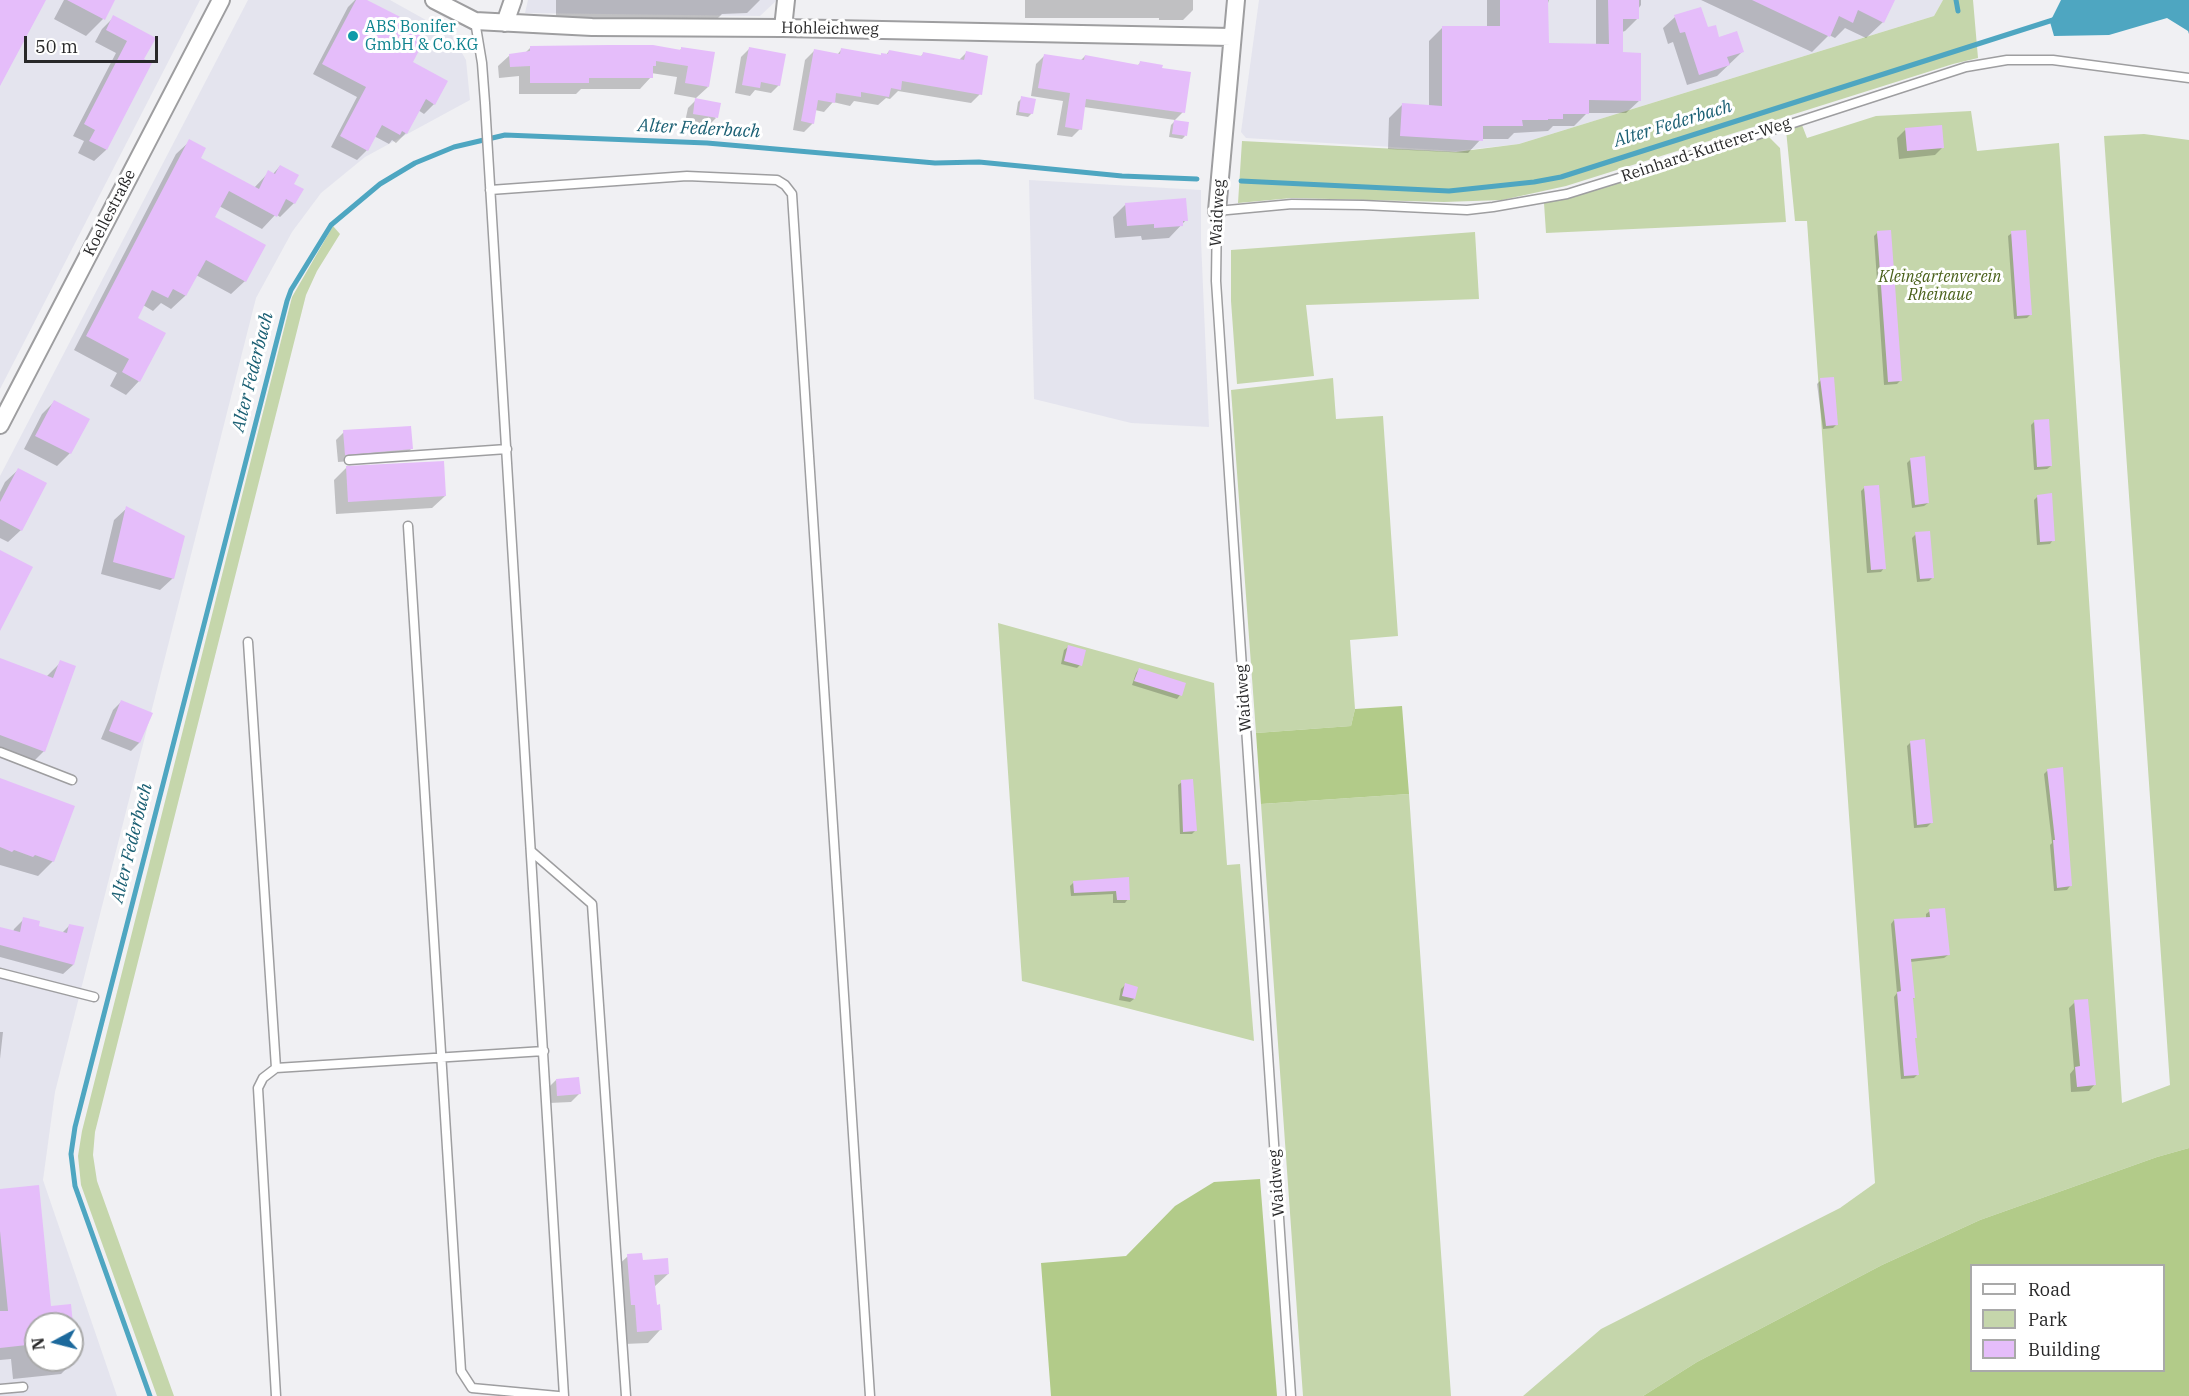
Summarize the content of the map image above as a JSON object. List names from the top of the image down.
{
  "streets": {
    "street": ["Hohleichweg", "Koellestraße", "Waidweg"],
    "lane": ["Reinhard-Kutterer-Weg"]
  },
  "crossings": [
    ["Hohleichweg", "Waidweg"],
    ["Reinhard-Kutterer-Weg", "Waidweg"]
  ],
  "water": ["Alter Federbach"],
  "parks": ["Kleingartenverein Rheinaue"],
  "places": ["ABS Bonifer GmbH & Co.KG"],
  "legend": ["Road", "Park", "Building"],
  "scale_bar": "50 m",
  "north": "left"
}
